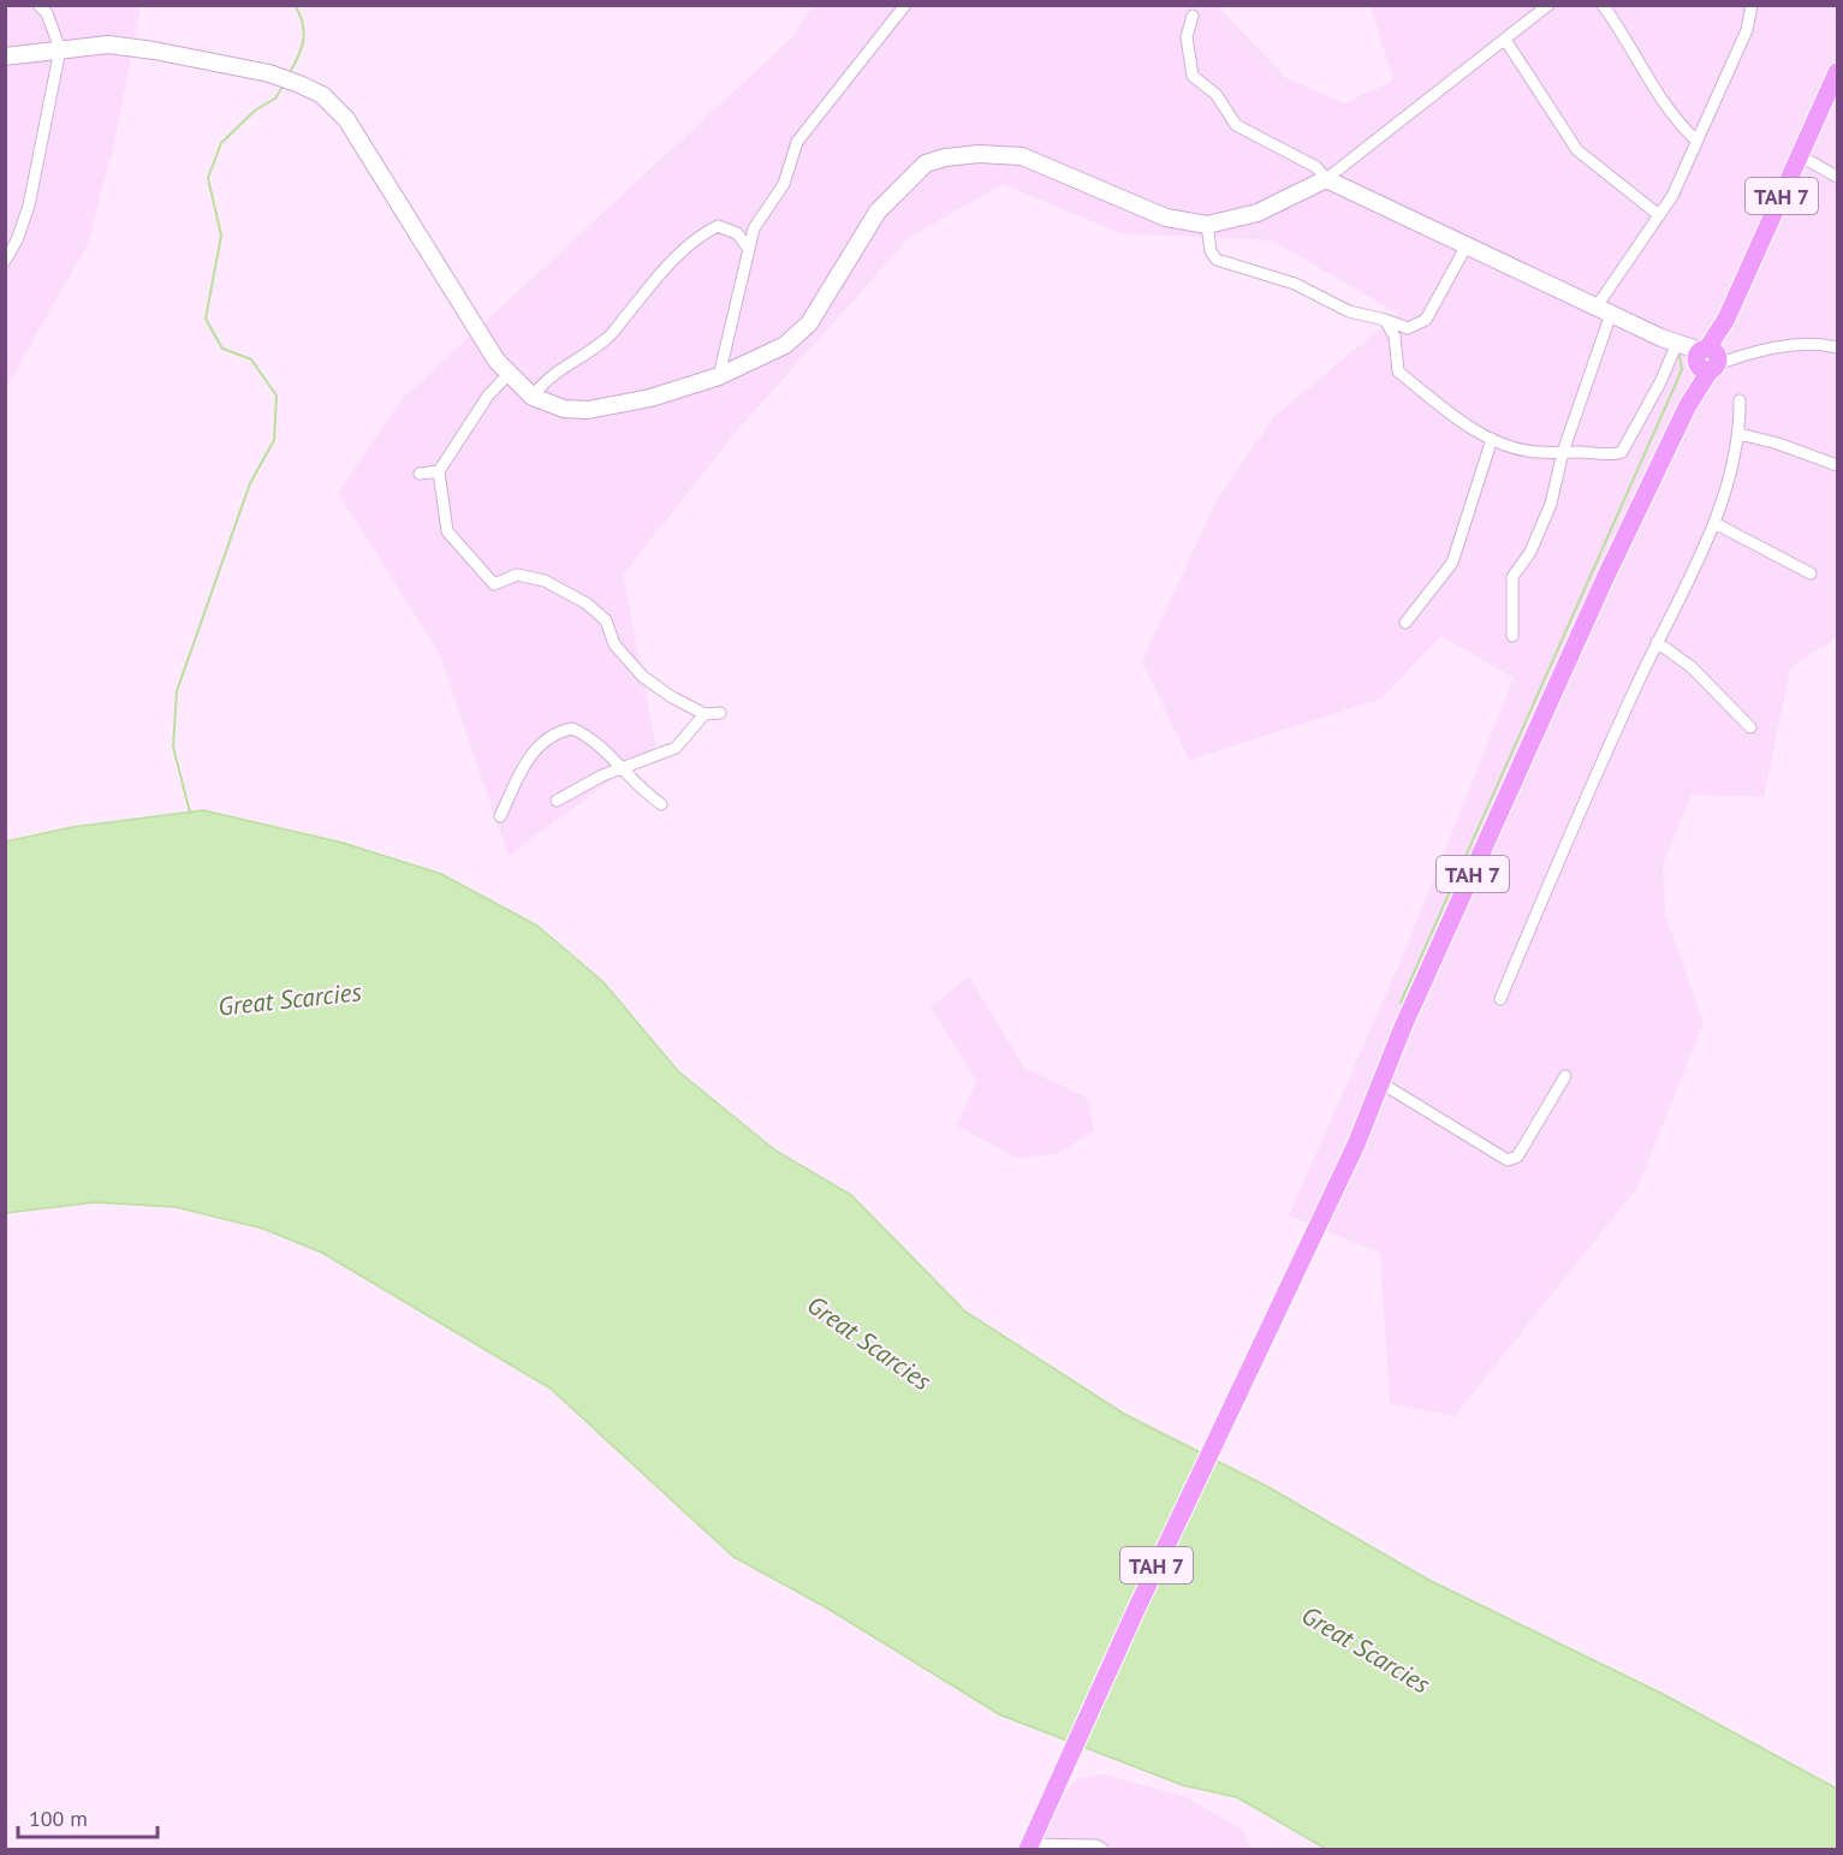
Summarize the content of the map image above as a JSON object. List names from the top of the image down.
{
  "streets": {
    "highway": ["TAH 7"]
  },
  "water": ["Great Scarcies"],
  "scale_bar": "100 m"
}
